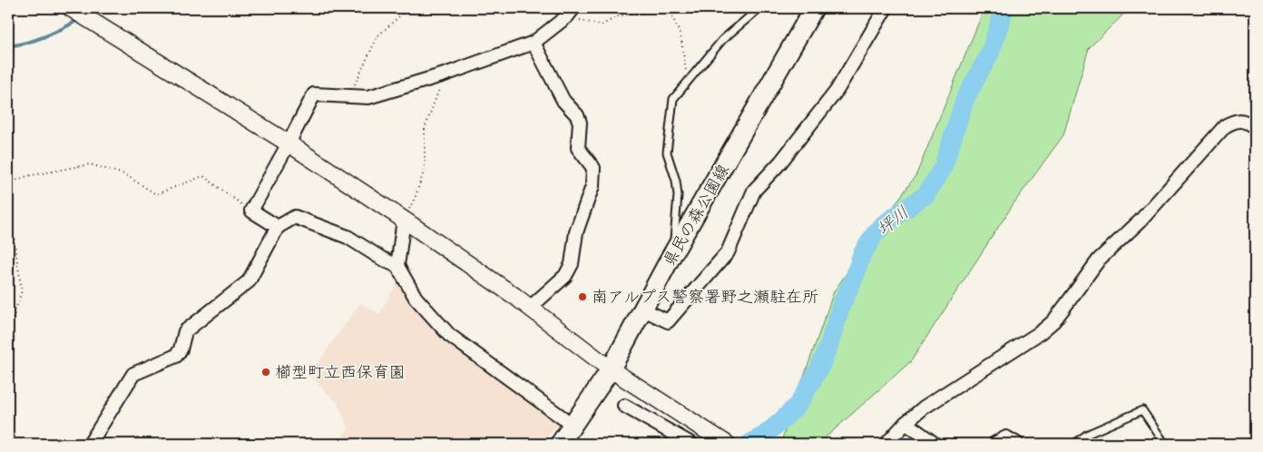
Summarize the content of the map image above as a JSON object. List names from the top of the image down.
{
  "streets": {
    "main road": ["県民の森公園線"]
  },
  "water": ["坪川"],
  "places": ["南アルプス警察署野之瀬駐在所", "櫛型町立西保育園"]
}
